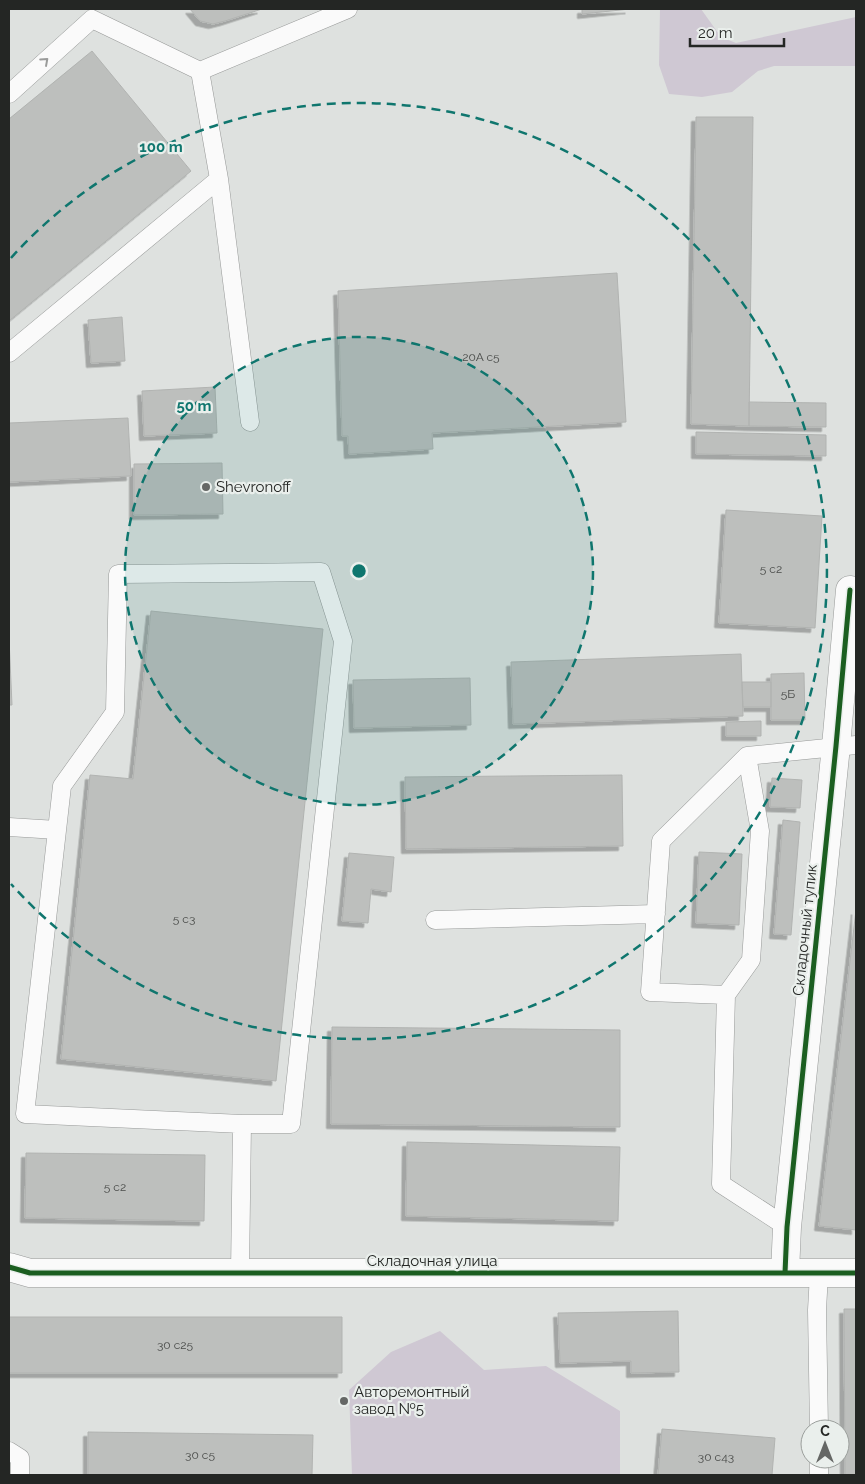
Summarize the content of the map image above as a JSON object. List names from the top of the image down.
{
  "streets": {
    "street": ["Складочный тупик", "Складочная улица"]
  },
  "crossings": [
    ["Складочный тупик", "Складочная улица"]
  ],
  "places": ["Shevronoff", "Авторемонтный завод №5"],
  "house_numbers": [
    "20А с5",
    "5 с2",
    "5Б",
    "5 с3",
    "5 с2",
    "30 с25",
    "30 с5",
    "30 с43"
  ],
  "scale_bar": "20 m",
  "north": "top",
  "rings": ["100 m", "50 m"]
}
